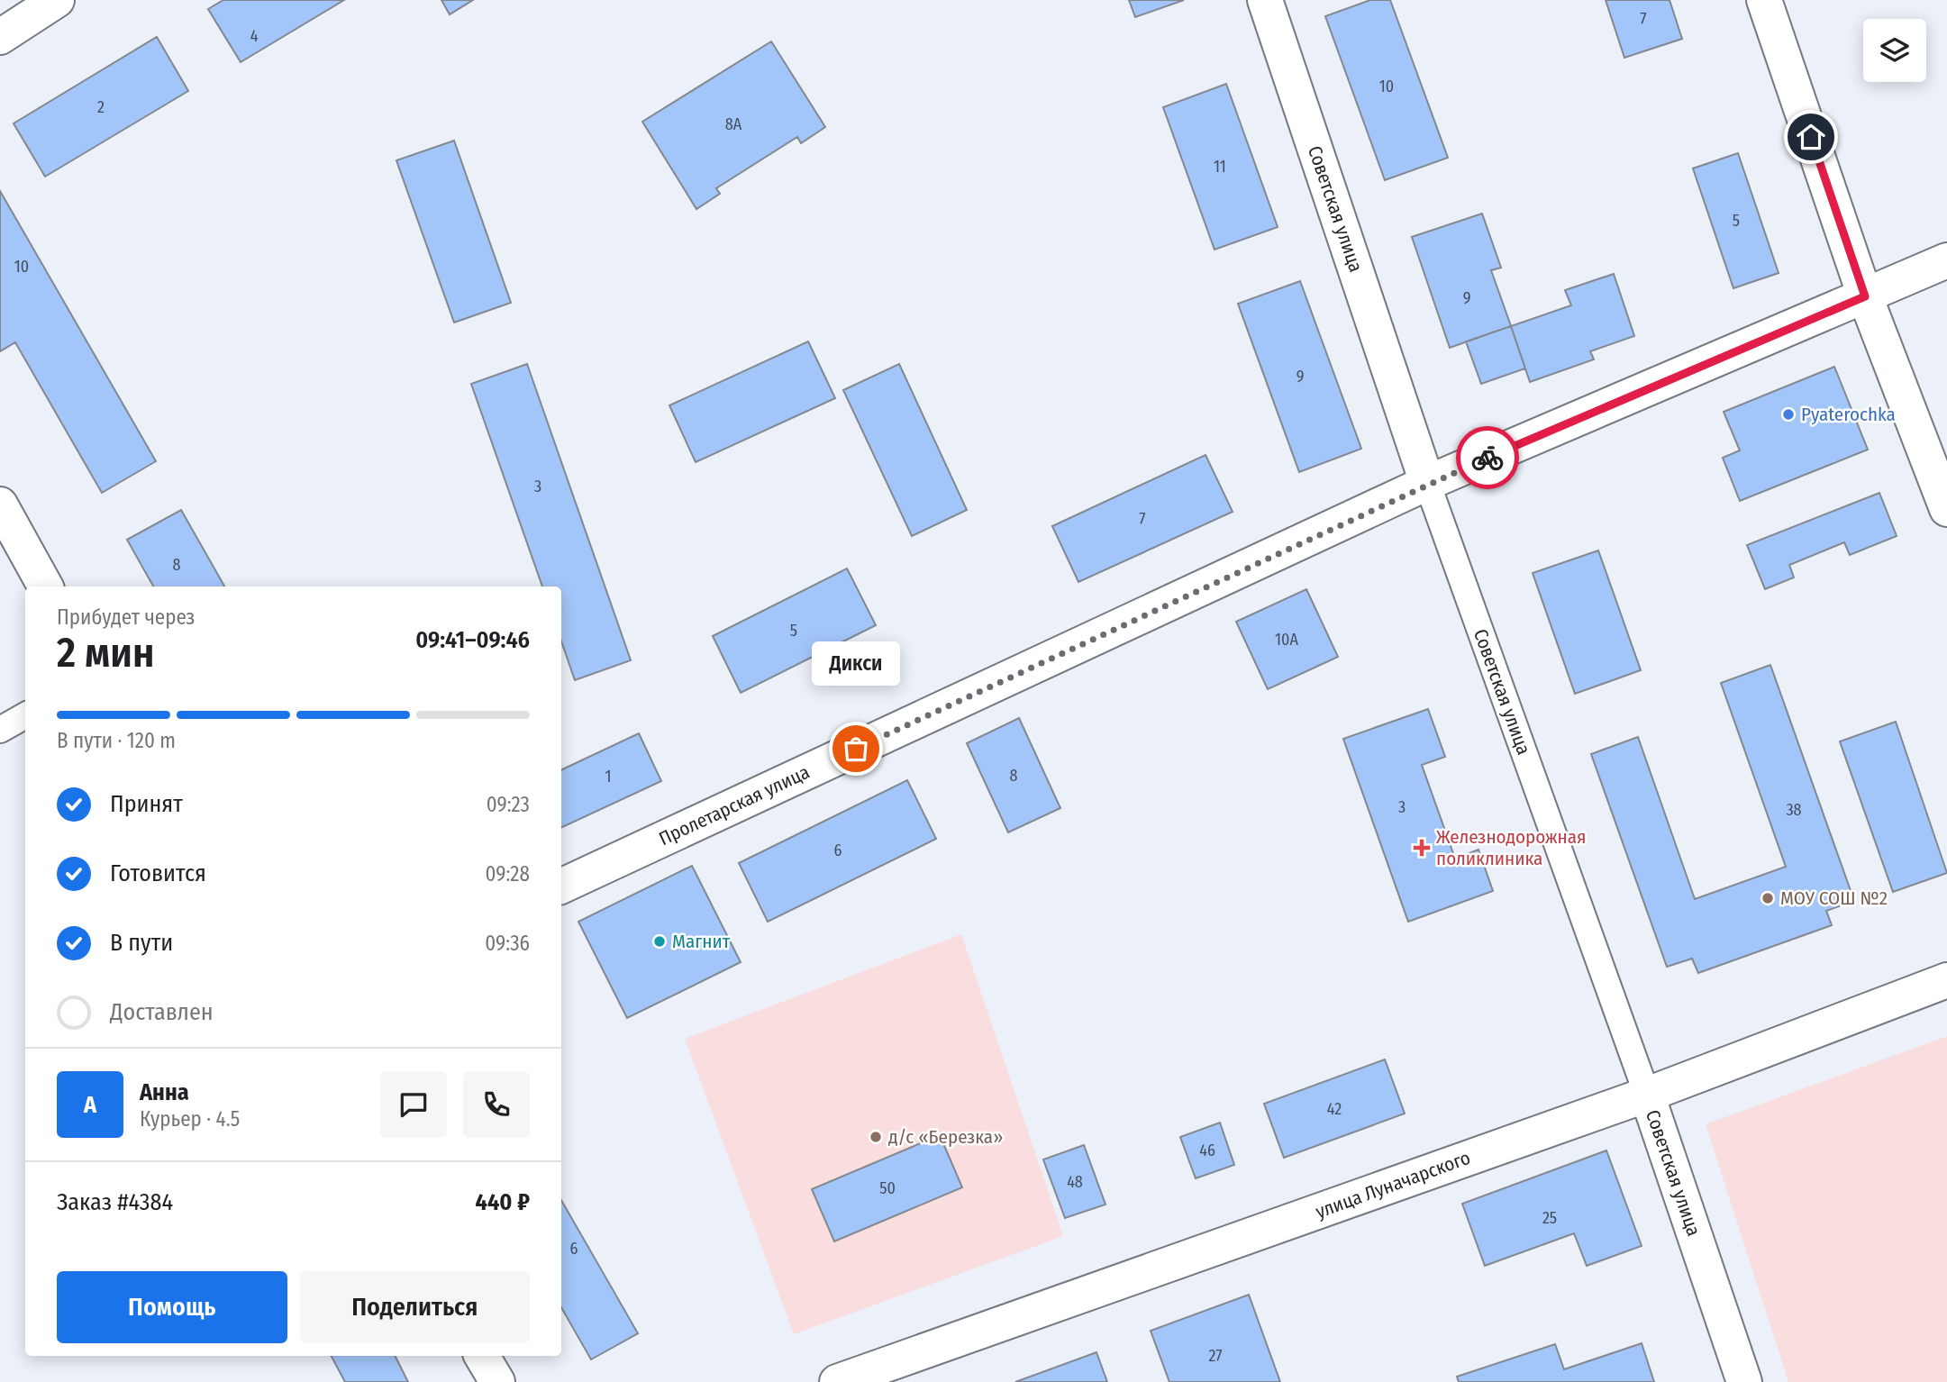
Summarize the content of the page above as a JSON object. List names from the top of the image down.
{
  "streets": {
    "street": ["Советская улица", "Пролетарская улица", "улица Луначарского"]
  },
  "crossings": [
    ["Советская улица", "Пролетарская улица"],
    ["Советская улица", "улица Луначарского"]
  ],
  "places": {
    "other": [
      "Pyaterochka",
      "Дикси",
      "МОУ СОШ №2",
      "Магнит",
      "д/с «Березка»"
    ],
    "health": ["Железнодорожная поликлиника"]
  },
  "house_numbers": [
    "7",
    "4",
    "10",
    "2",
    "8А",
    "11",
    "5",
    "10",
    "9",
    "9",
    "3",
    "7",
    "8",
    "5",
    "10А",
    "8",
    "1",
    "3",
    "38",
    "6",
    "42",
    "46",
    "48",
    "50",
    "25",
    "6",
    "27"
  ],
  "page": {
    "heading": ["2 мин", "Прибудет через", "09:41–09:46"],
    "panel": [
      "Анна",
      "Курьер · 4.5",
      "Заказ #4384",
      "440 ₽"
    ],
    "bubble": "Дикси",
    "bar": "В пути · 120 m",
    "list": [
      ["Принят", "09:23"],
      ["Готовится", "09:28"],
      ["В пути", "09:36"],
      "Доставлен"
    ],
    "round": "А",
    "buttons": ["Помощь", "Поделиться"]
  }
}
